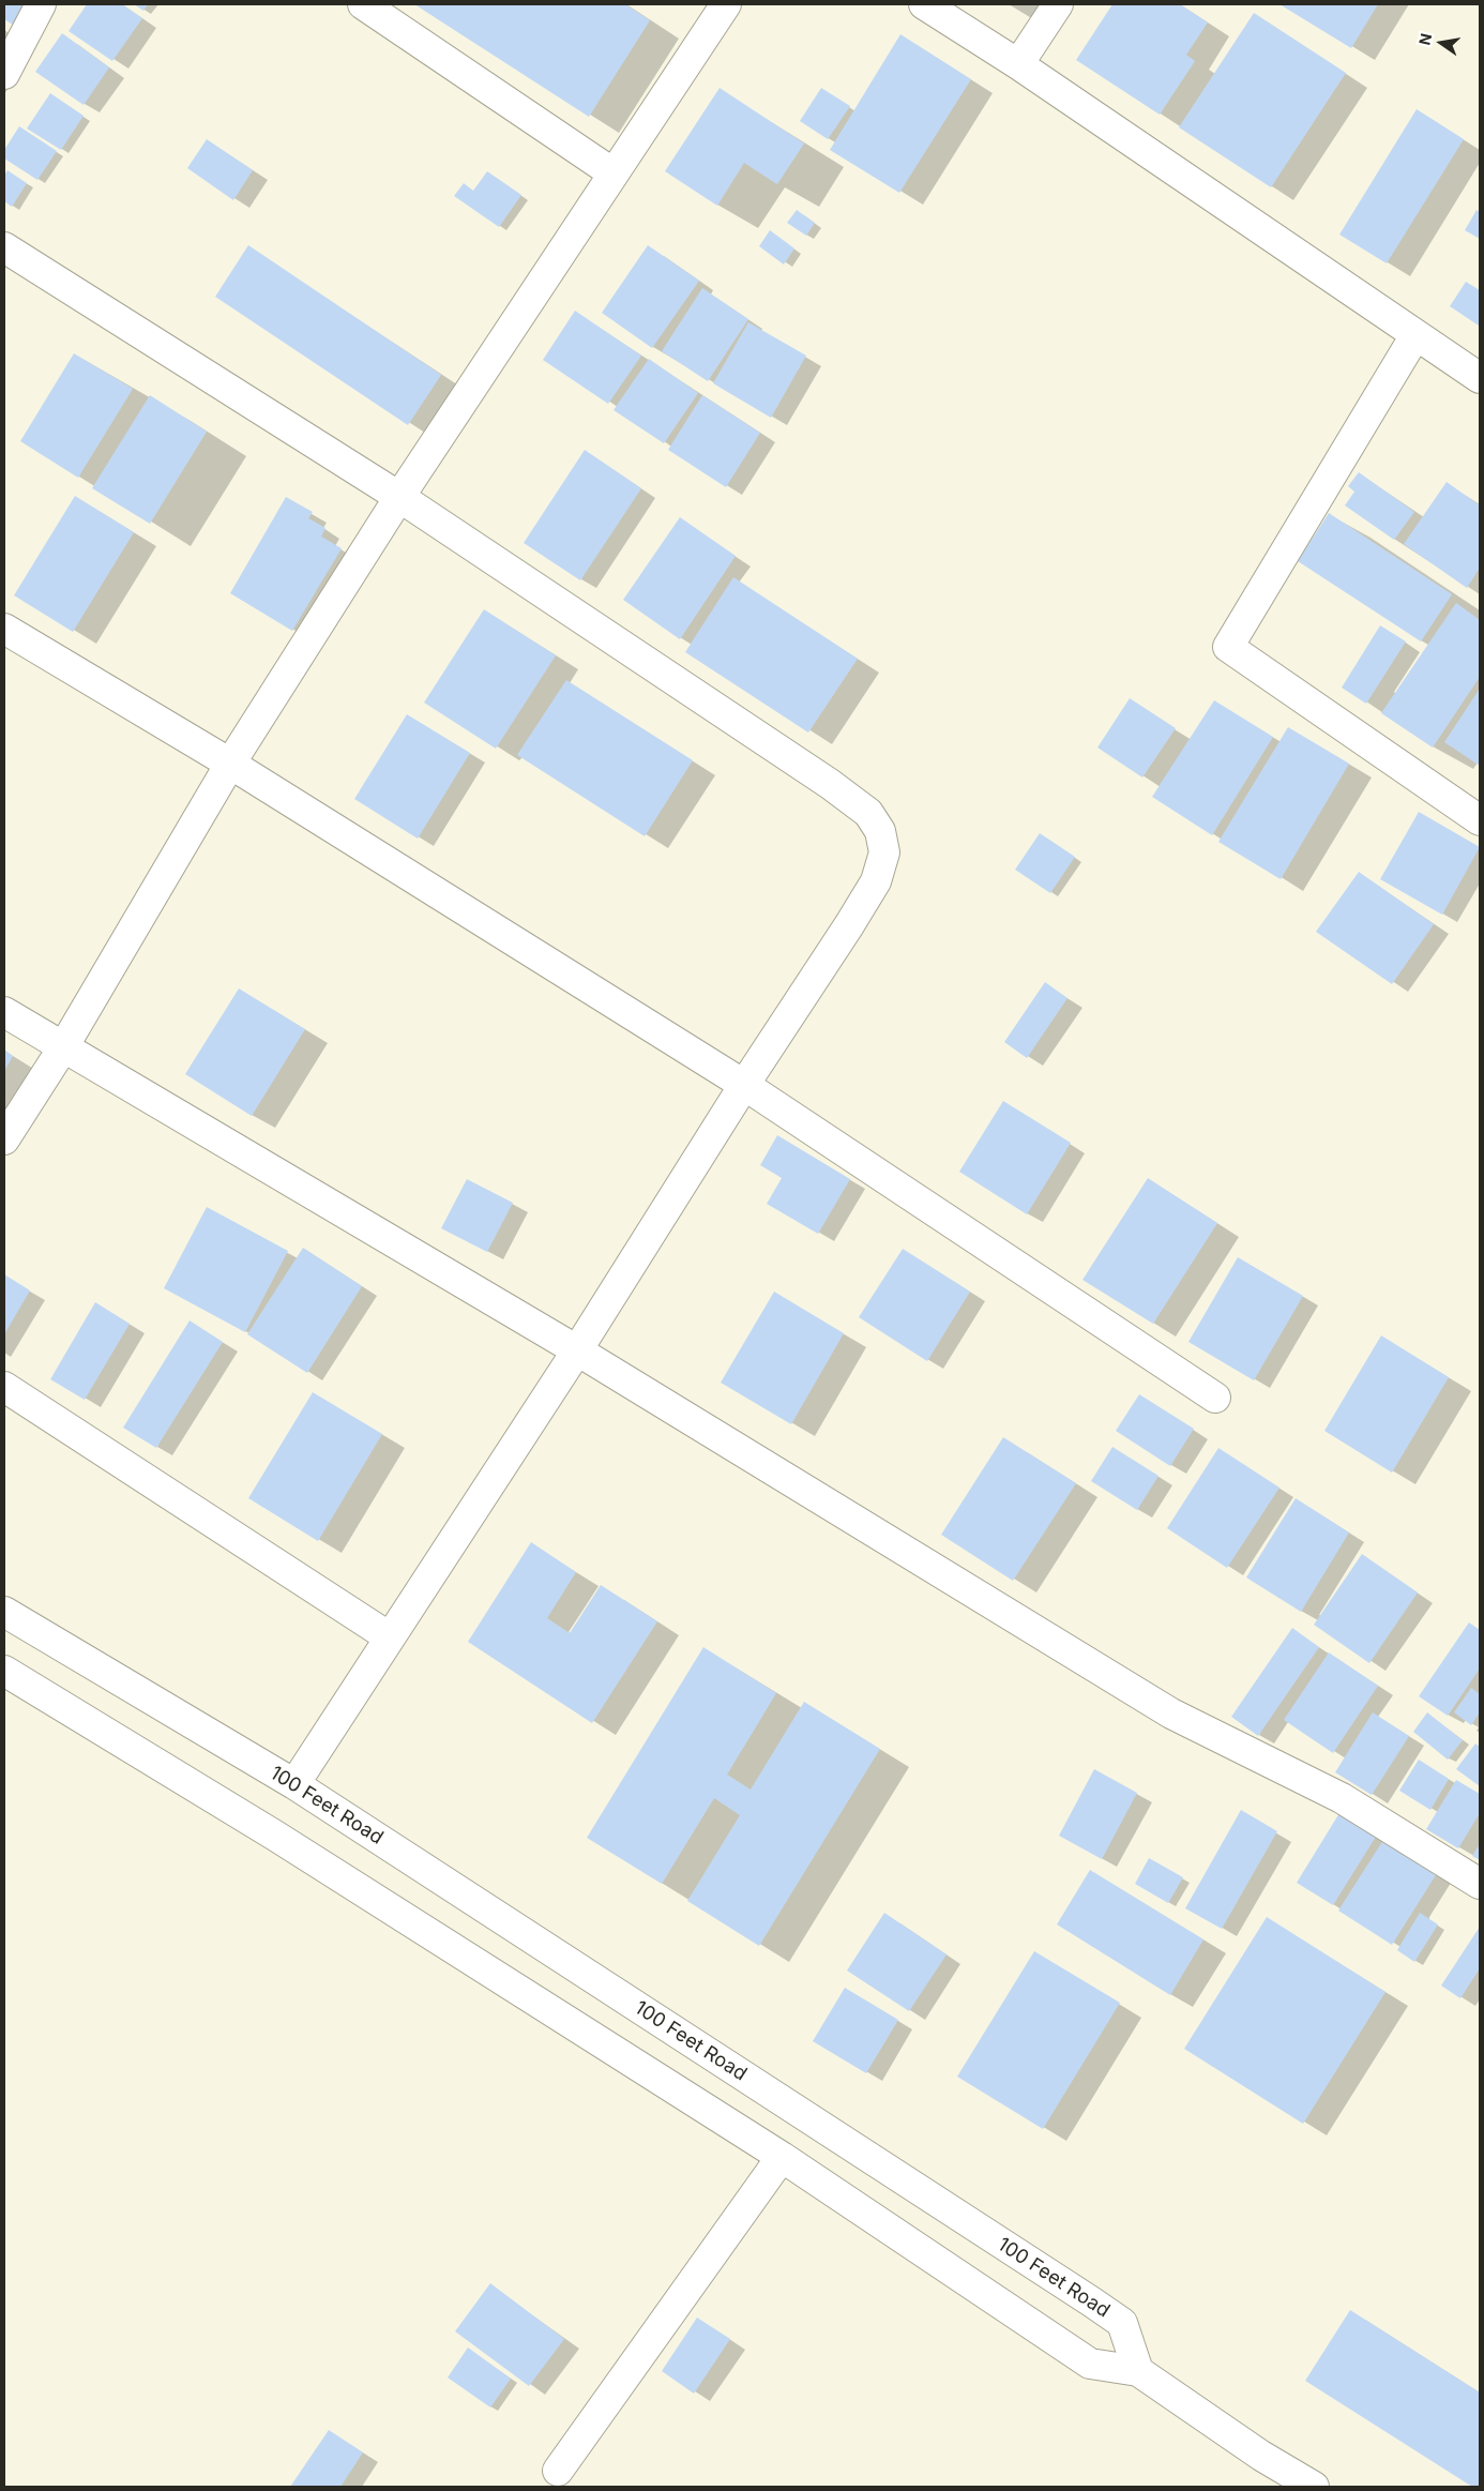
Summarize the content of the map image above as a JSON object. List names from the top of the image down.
{
  "streets": {
    "street": ["100 Feet Road"]
  },
  "north": "left"
}
